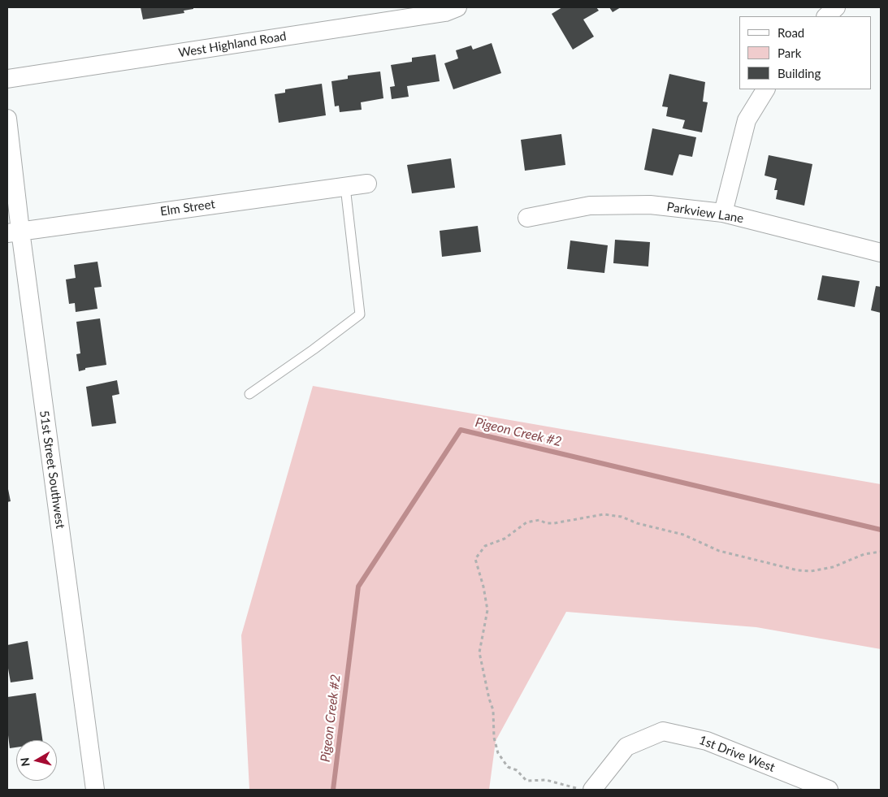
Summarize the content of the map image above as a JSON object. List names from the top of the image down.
{
  "streets": {
    "street": [
      "West Highland Road",
      "Elm Street",
      "Parkview Lane",
      "51st Street Southwest",
      "1st Drive West"
    ]
  },
  "crossings": [
    ["Elm Street", "51st Street Southwest"]
  ],
  "water": ["Pigeon Creek #2"],
  "legend": ["Road", "Park", "Building"],
  "north": "left"
}
